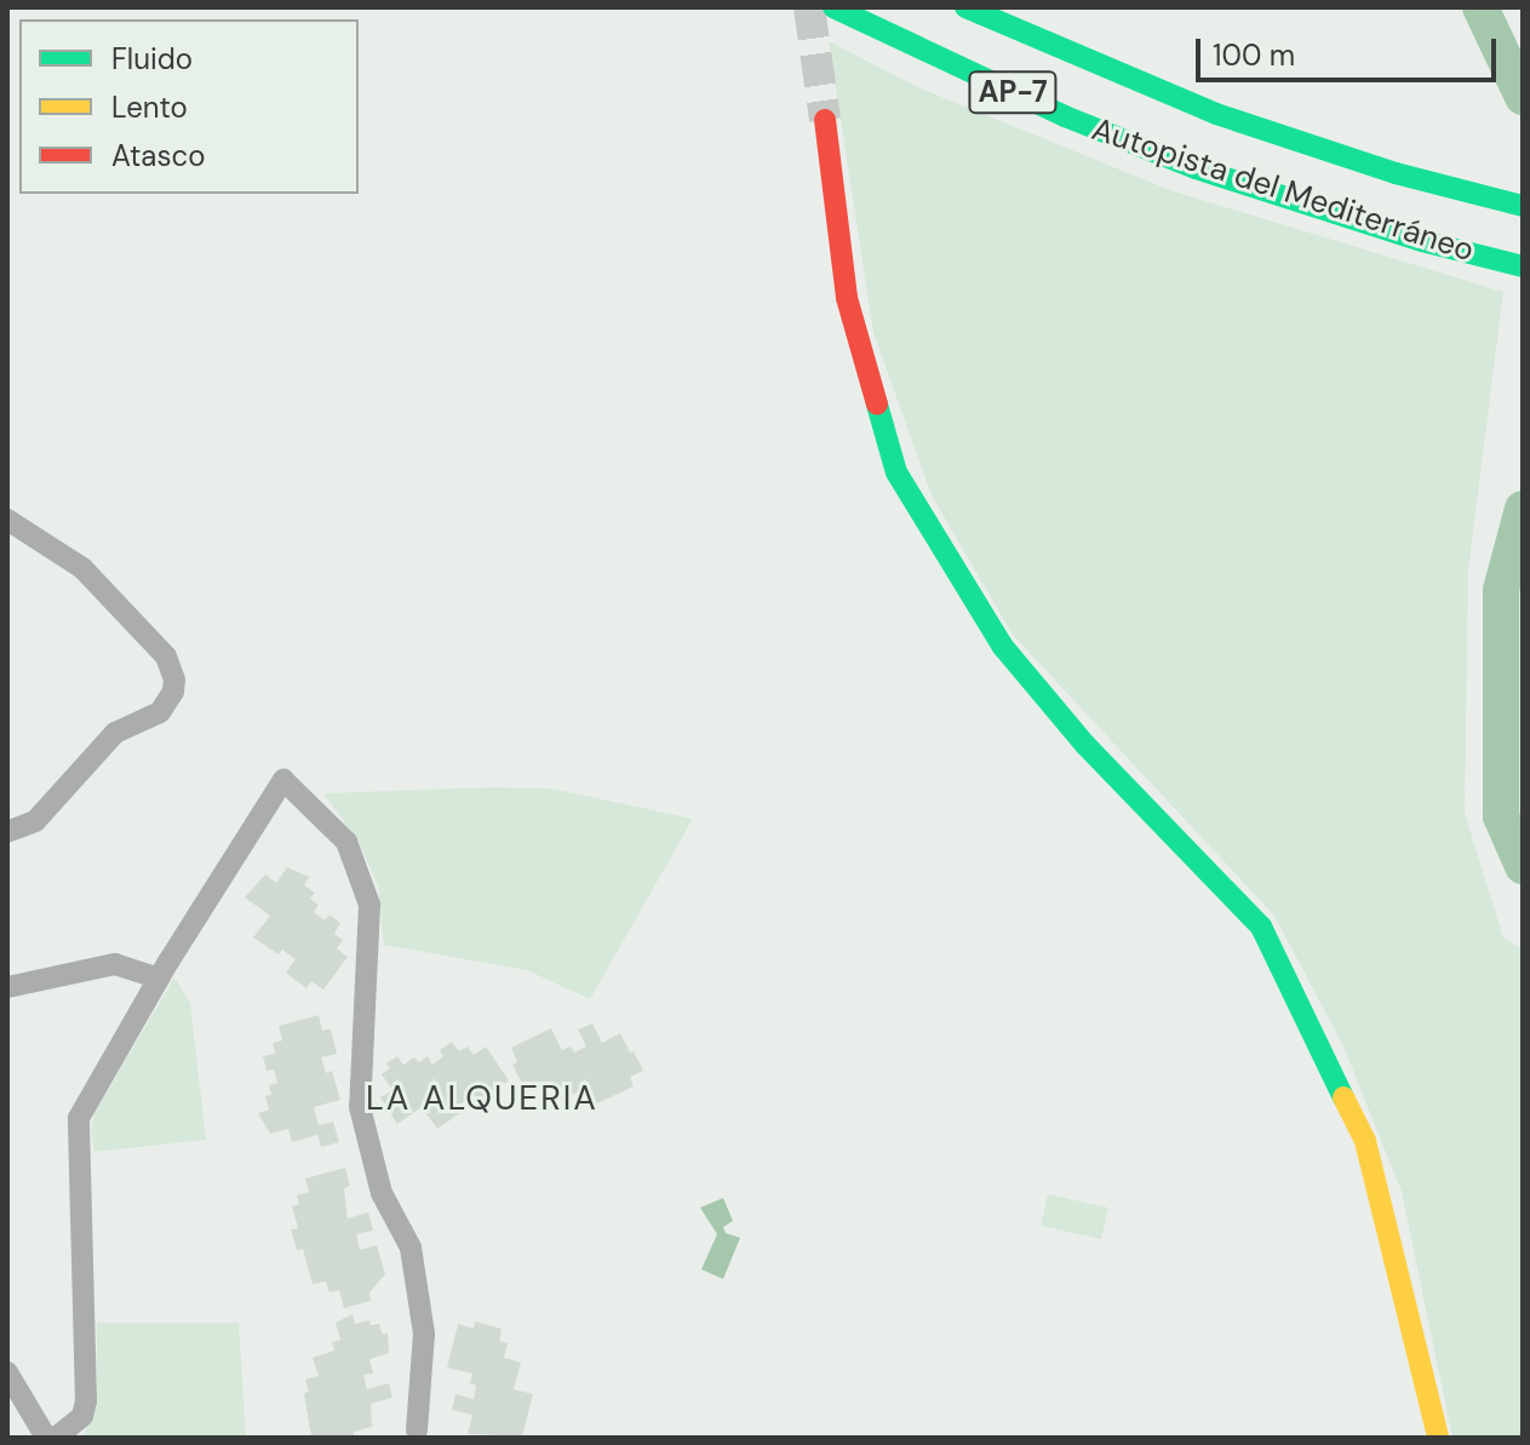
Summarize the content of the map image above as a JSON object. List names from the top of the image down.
{
  "streets": {
    "main road": ["AP-7", "Autopista del Mediterráneo"]
  },
  "districts": ["LA ALQUERIA"],
  "legend": ["Fluido", "Lento", "Atasco"],
  "scale_bar": "100 m"
}
